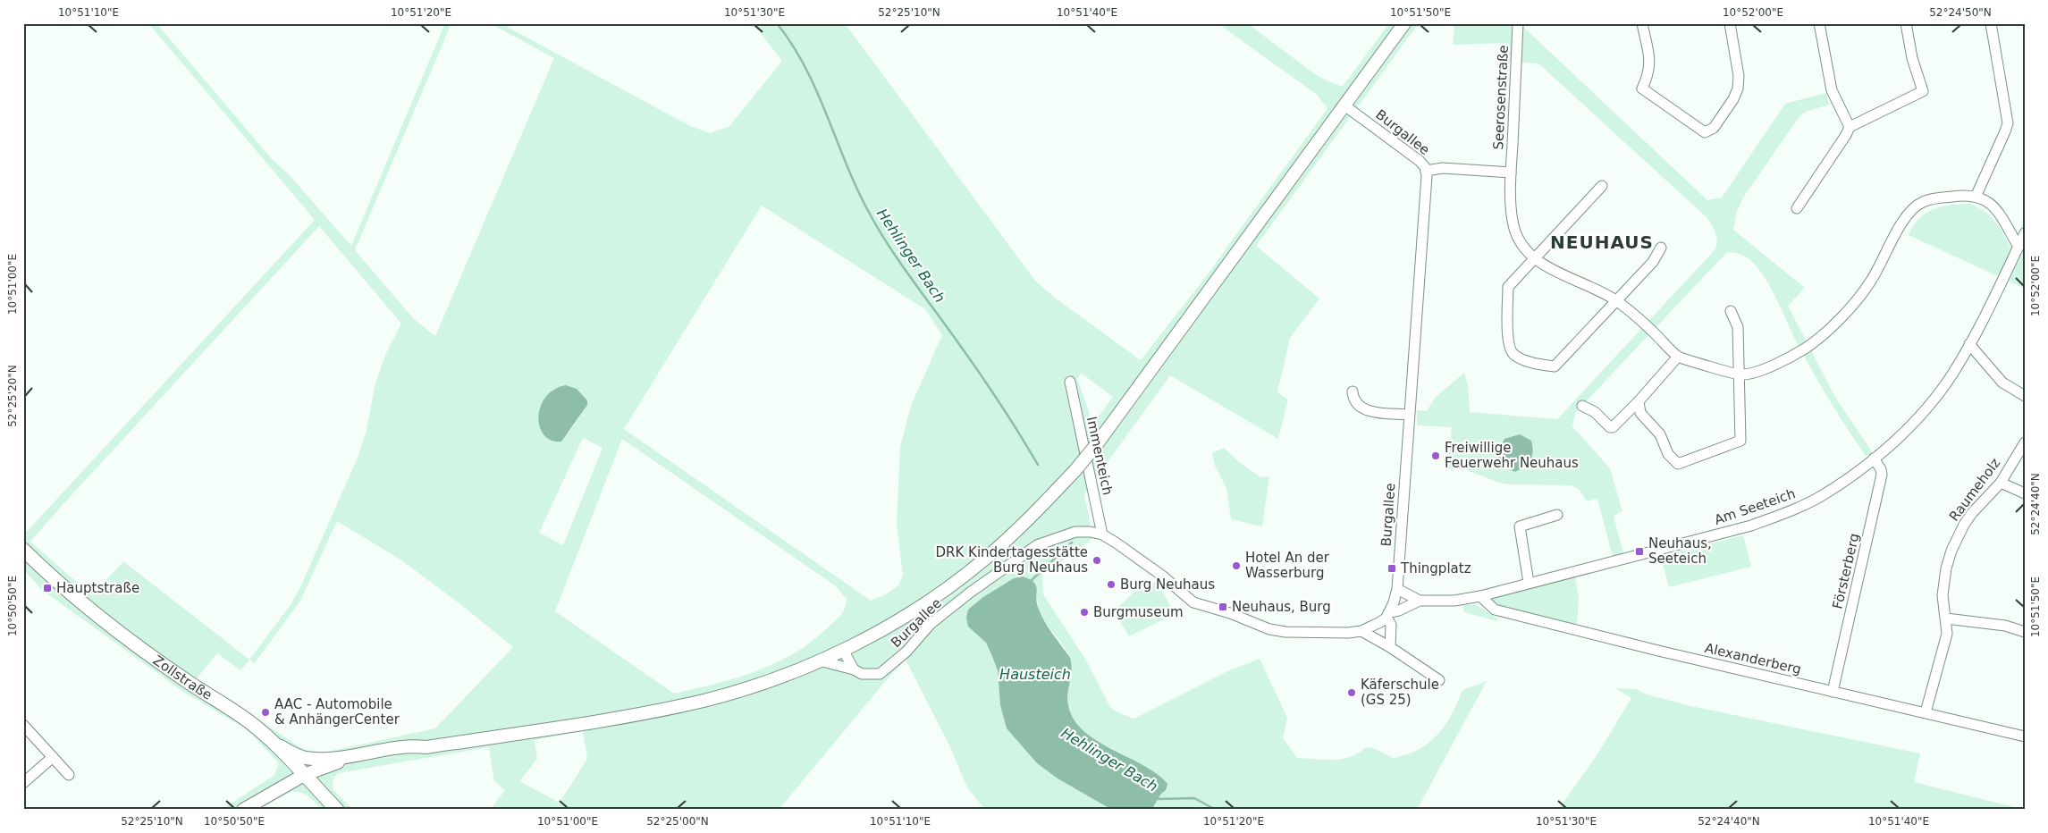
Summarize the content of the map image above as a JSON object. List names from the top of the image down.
{
  "streets": {
    "main road": ["Zollstraße"],
    "street": [
      "Seerosenstraße",
      "Burgallee",
      "Immenteich",
      "Raumeholz",
      "Am Seeteich",
      "Försterberg",
      "Alexanderberg"
    ]
  },
  "crossings": [
    ["Burgallee", "Immenteich"],
    ["Burgallee", "Am Seeteich"],
    ["Raumeholz", "Alexanderberg"],
    ["Am Seeteich", "Försterberg"],
    ["Am Seeteich", "Alexanderberg"],
    ["Försterberg", "Alexanderberg"]
  ],
  "districts": ["NEUHAUS"],
  "water": ["Hehlinger Bach", "Hausteich"],
  "places": {
    "other": [
      "Freiwillige Feuerwehr Neuhaus",
      "DRK Kindertagesstätte Burg Neuhaus",
      "Hotel An der Wasserburg",
      "Burg Neuhaus",
      "Burgmuseum",
      "Käferschule (GS 25)",
      "AAC - Automobile & AnhängerCenter"
    ],
    "transit": [
      "Neuhaus, Seeteich",
      "Thingplatz",
      "Hauptstraße",
      "Neuhaus, Burg"
    ]
  },
  "coordinates": [
    "10°51'10\"E",
    "10°51'20\"E",
    "10°51'30\"E",
    "52°25'10\"N",
    "10°51'40\"E",
    "10°51'50\"E",
    "10°52'00\"E",
    "52°24'50\"N",
    "10°51'00\"E",
    "52°25'20\"N",
    "52°24'40\"N",
    "10°50'50\"E",
    "52°25'00\"N"
  ]
}
